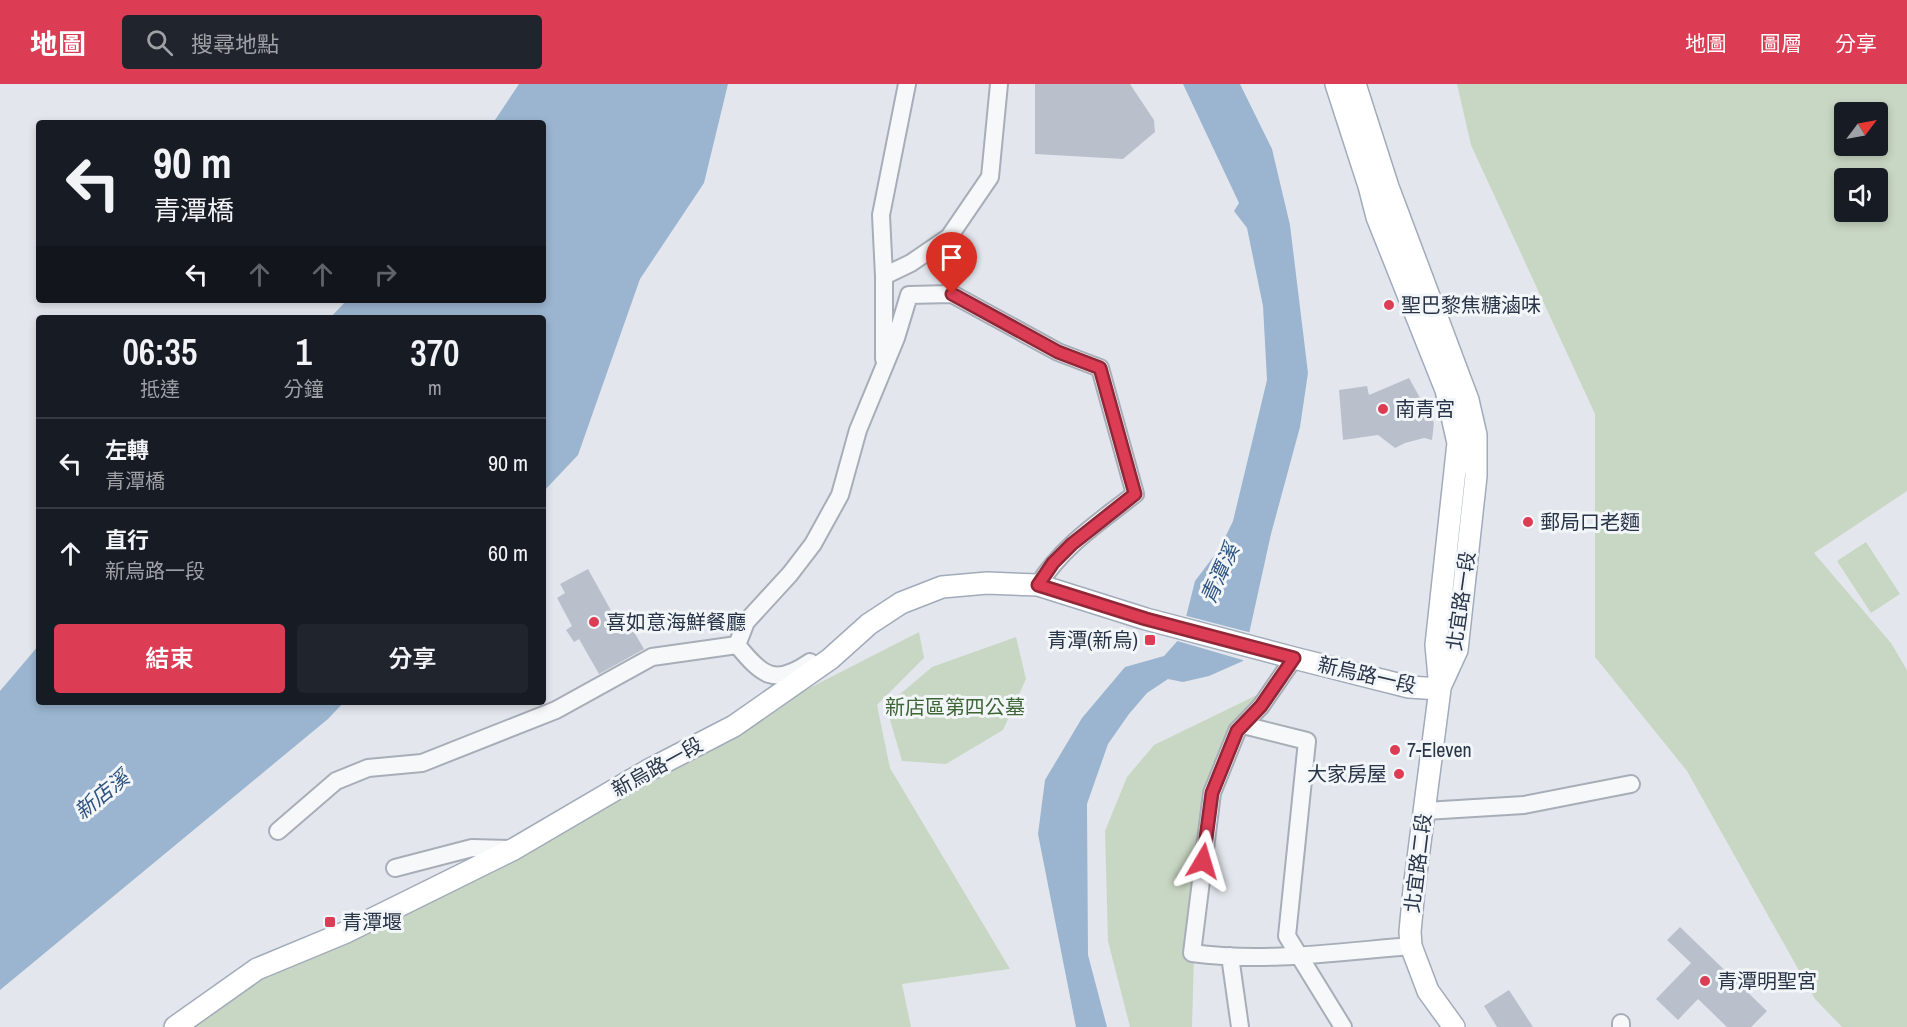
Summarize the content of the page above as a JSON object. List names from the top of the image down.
{
  "streets": {
    "main road": ["北宜路一段", "新烏路一段", "北宜路二段"]
  },
  "crossings": [
    ["北宜路一段", "新烏路一段"],
    ["北宜路一段", "北宜路二段"],
    ["新烏路一段", "北宜路二段"]
  ],
  "water": ["青潭溪", "新店溪"],
  "parks": ["新店區第四公墓"],
  "places": {
    "other": [
      "聖巴黎焦糖滷味",
      "南青宮",
      "郵局口老麵",
      "喜如意海鮮餐廳",
      "7-Eleven",
      "大家房屋",
      "青潭明聖宮"
    ],
    "transit": ["青潭(新烏)", "青潭堰"]
  },
  "north": "top right",
  "page": {
    "header": "地圖",
    "search": "搜尋地點",
    "nav": ["地圖", "圖層", "分享"],
    "turn": ["90 m", "青潭橋"],
    "eta": [
      "06:35",
      "抵達",
      "1",
      "分鐘",
      "370",
      "m"
    ],
    "list": [
      {
        "name": "左轉",
        "note": "青潭橋",
        "value": "90 m"
      },
      {
        "name": "直行",
        "note": "新烏路一段",
        "value": "60 m"
      }
    ],
    "buttons": ["結束", "分享"]
  }
}
